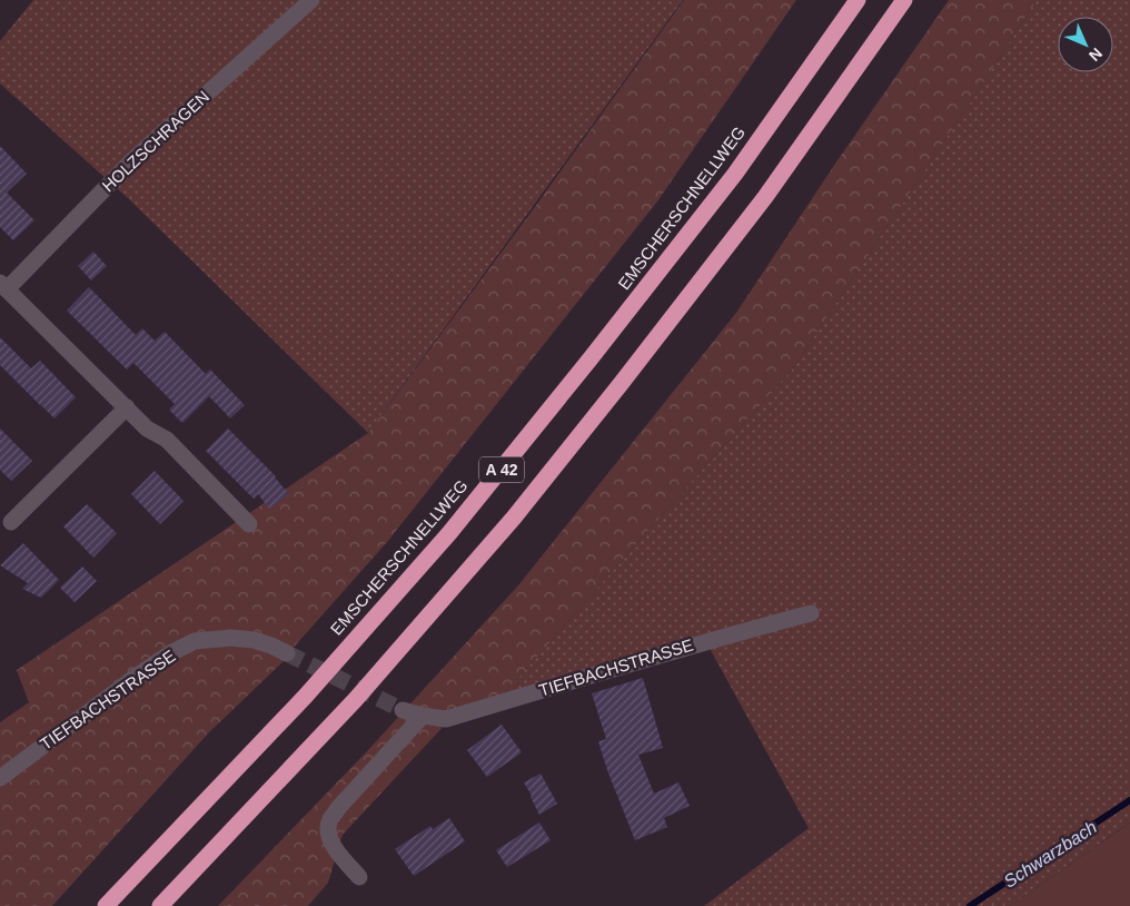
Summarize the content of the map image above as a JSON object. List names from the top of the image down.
{
  "streets": {
    "highway": ["EMSCHERSCHNELLWEG", "A 42"],
    "street": ["HOLZSCHRAGEN", "TIEFBACHSTRASSE"]
  },
  "water": ["Schwarzbach"],
  "north": "bottom right"
}
